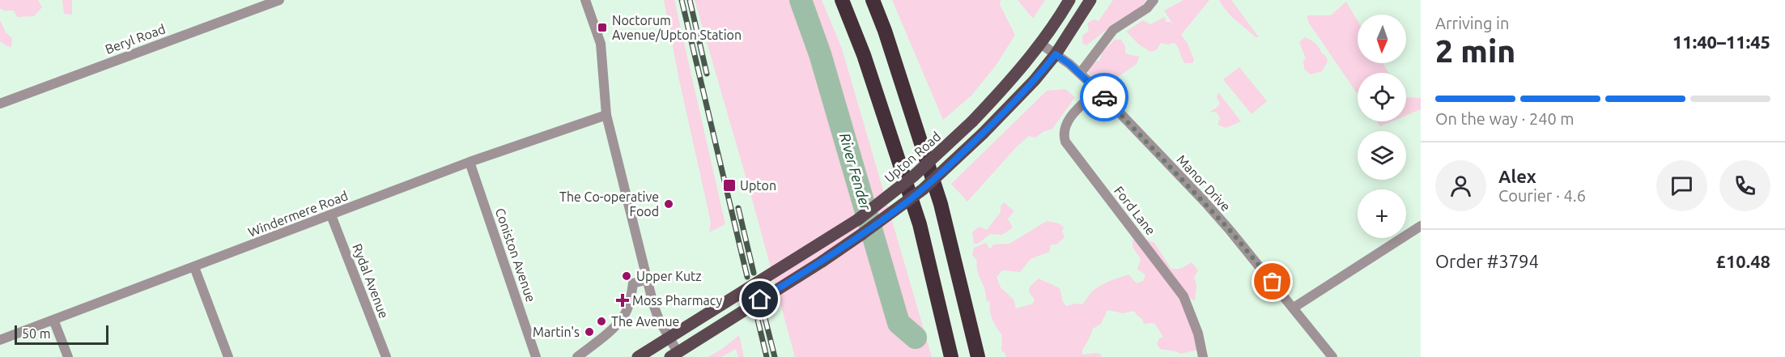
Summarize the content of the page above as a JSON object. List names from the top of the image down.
{
  "streets": {
    "main road": ["Upton Road"],
    "street": [
      "Beryl Road",
      "Manor Drive",
      "Ford Lane",
      "Windermere Road",
      "Coniston Avenue",
      "Rydal Avenue"
    ]
  },
  "crossings": [
    ["Upton Road", "Manor Drive"],
    ["Manor Drive", "Ford Lane"],
    ["Windermere Road", "Coniston Avenue"],
    ["Windermere Road", "Rydal Avenue"]
  ],
  "water": ["River Fender"],
  "places": {
    "transit": ["Noctorum Avenue/Upton Station", "Upton"],
    "other": [
      "The Co-operative Food",
      "Upper Kutz",
      "The Avenue",
      "Martin's"
    ],
    "health": ["Moss Pharmacy"]
  },
  "scale_bar": "50 m",
  "north": "bottom",
  "page": {
    "heading": ["2 min", "Arriving in", "11:40–11:45"],
    "panel": [
      "Alex",
      "Courier · 4.6",
      "Order #3794",
      "£10.48"
    ],
    "map_buttons": "+",
    "bar": "On the way · 240 m",
    "scale": "50 m"
  }
}
